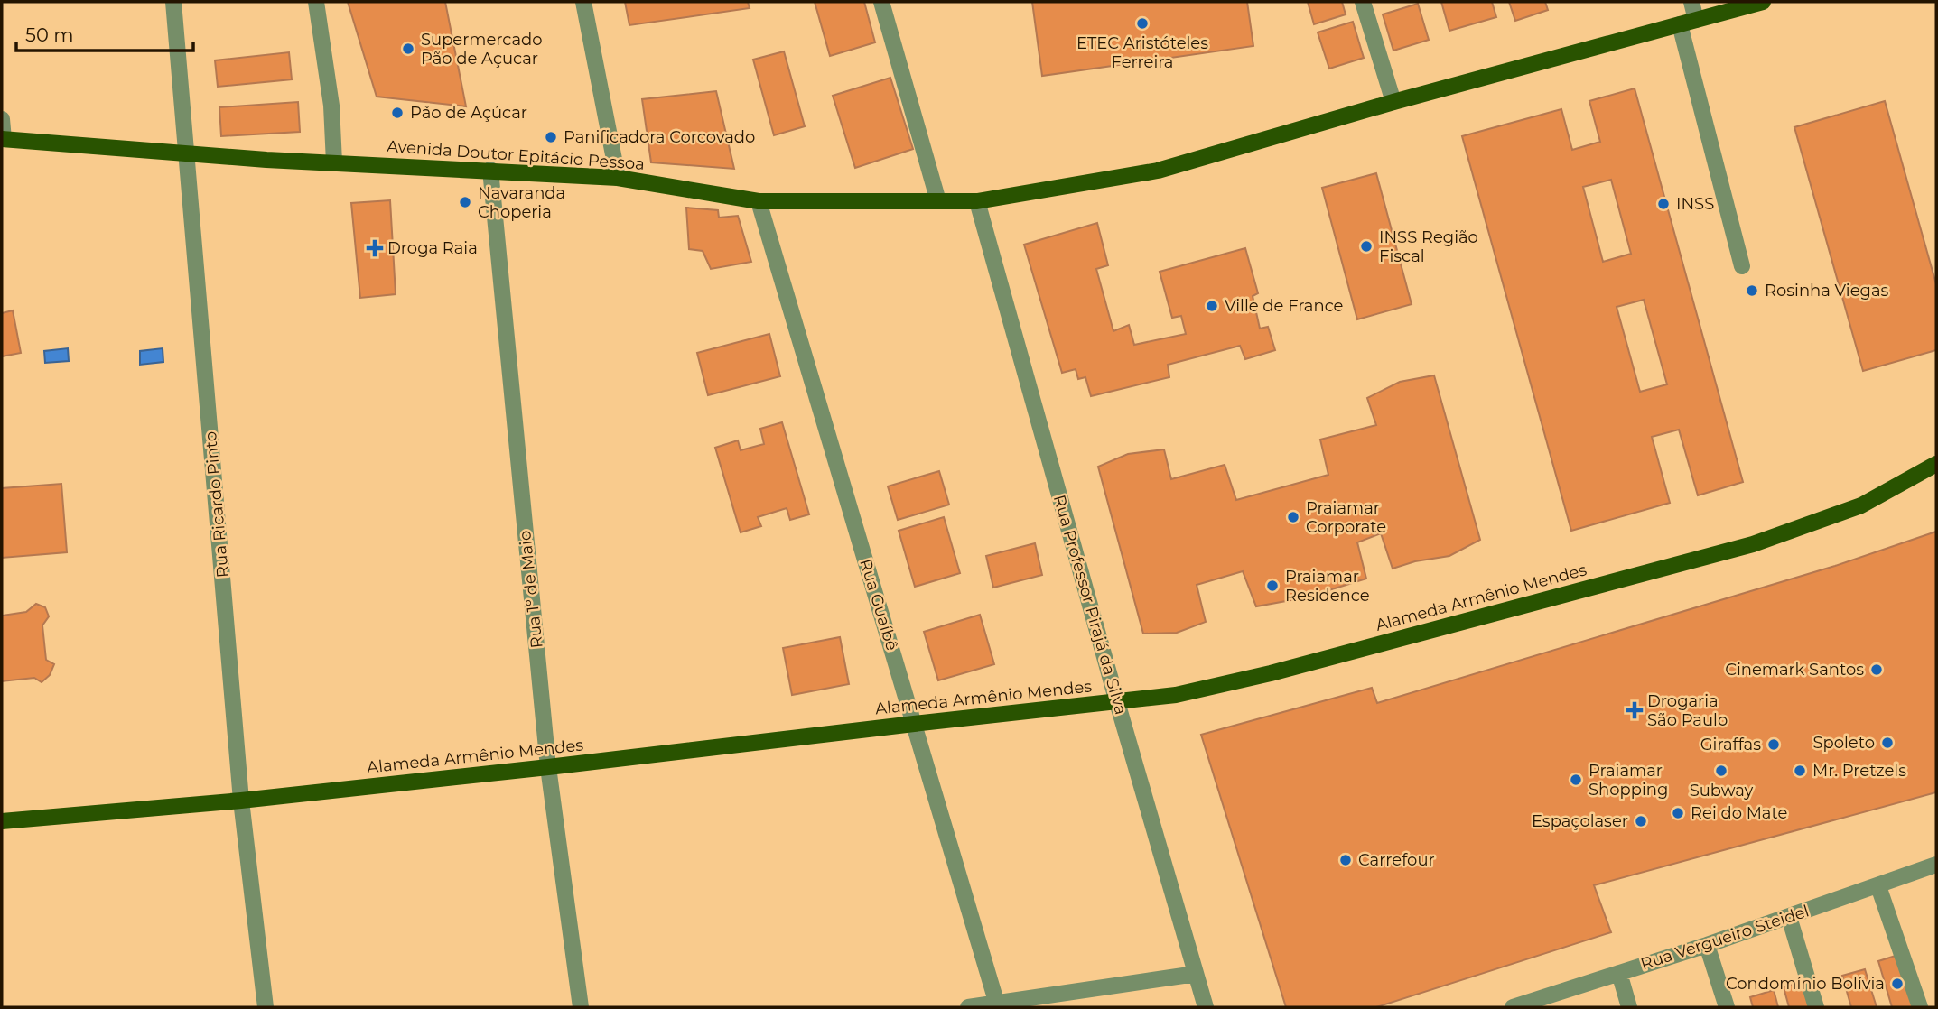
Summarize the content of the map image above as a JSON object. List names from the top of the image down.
{
  "streets": {
    "main road": ["Avenida Doutor Epitácio Pessoa", "Alameda Armênio Mendes"],
    "street": [
      "Rua Ricardo Pinto",
      "Rua 1º de Maio",
      "Rua Guaíbê",
      "Rua Professor Pirajá da Silva",
      "Rua Vergueiro Steidel"
    ]
  },
  "crossings": [
    ["Avenida Doutor Epitácio Pessoa", "Rua Ricardo Pinto"],
    ["Avenida Doutor Epitácio Pessoa", "Rua 1º de Maio"],
    ["Avenida Doutor Epitácio Pessoa", "Rua Guaíbê"],
    ["Avenida Doutor Epitácio Pessoa", "Rua Professor Pirajá da Silva"],
    ["Rua Ricardo Pinto", "Alameda Armênio Mendes"],
    ["Rua 1º de Maio", "Alameda Armênio Mendes"],
    ["Alameda Armênio Mendes", "Rua Guaíbê"],
    ["Alameda Armênio Mendes", "Rua Professor Pirajá da Silva"]
  ],
  "places": {
    "other": [
      "ETEC Aristóteles Ferreira",
      "Supermercado Pão de Açucar",
      "Pão de Açúcar",
      "Panificadora Corcovado",
      "Navaranda Choperia",
      "INSS",
      "INSS Região Fiscal",
      "Rosinha Viegas",
      "Ville de France",
      "Praiamar Corporate",
      "Praiamar Residence",
      "Cinemark Santos",
      "Spoleto",
      "Giraffas",
      "Subway",
      "Mr. Pretzels",
      "Praiamar Shopping",
      "Rei do Mate",
      "Espaçolaser",
      "Carrefour",
      "Condomínio Bolívia"
    ],
    "health": ["Droga Raia", "Drogaria São Paulo"]
  },
  "scale_bar": "50 m"
}
